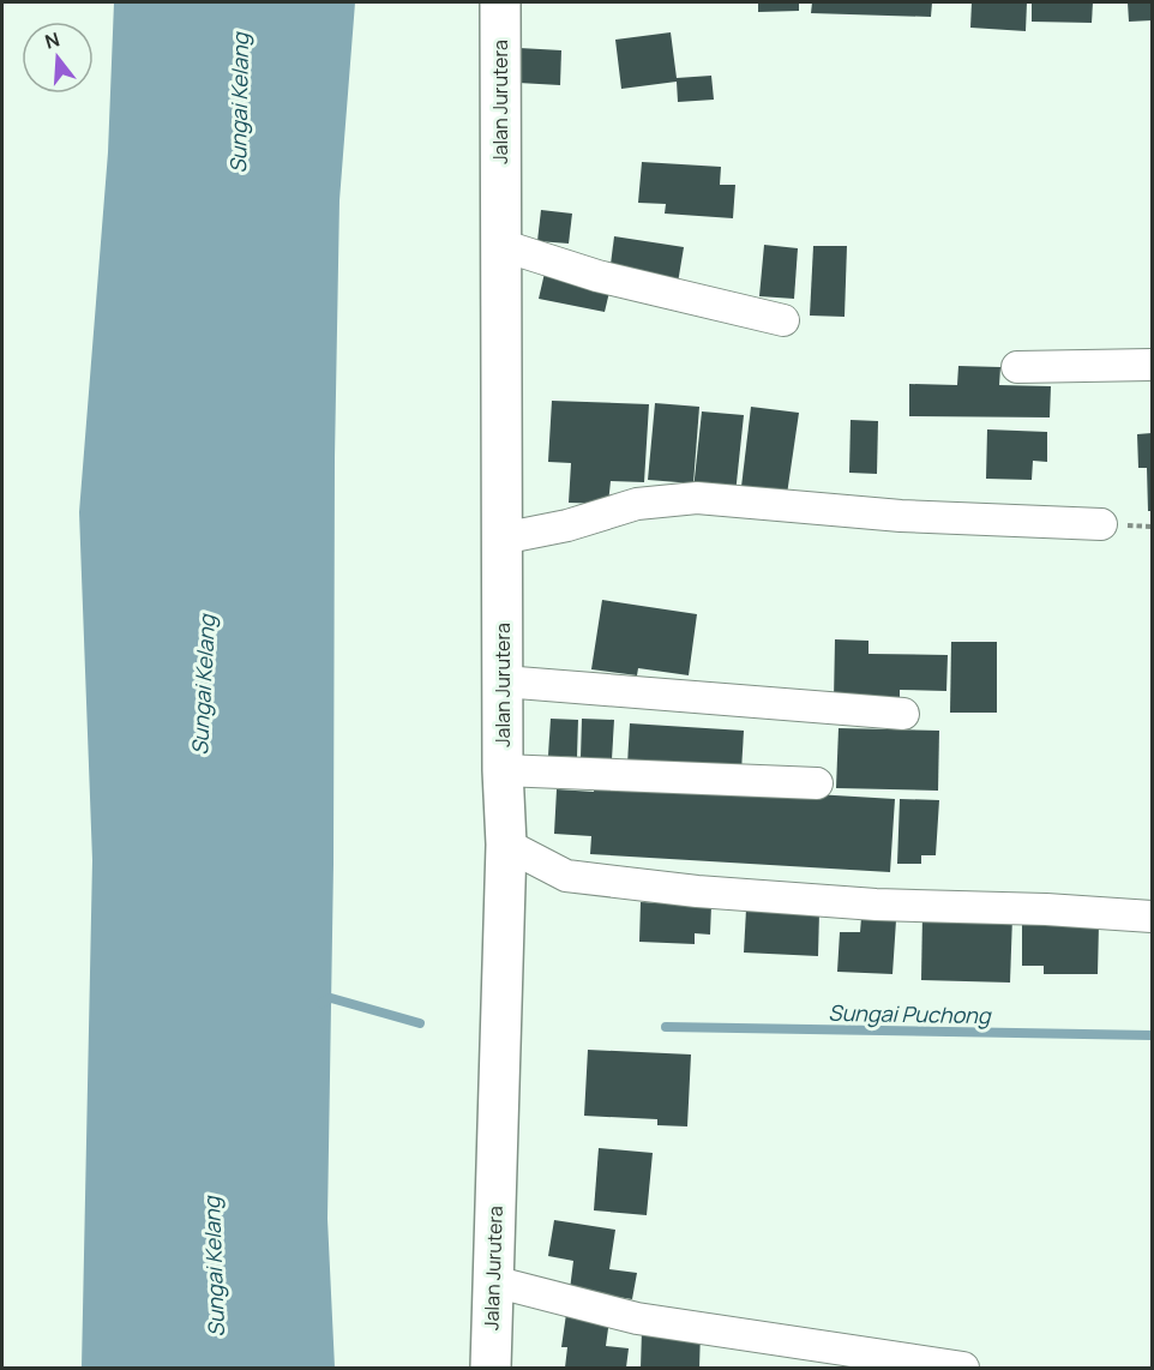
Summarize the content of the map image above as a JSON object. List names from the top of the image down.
{
  "streets": {
    "street": ["Jalan Jurutera"]
  },
  "water": ["Sungai Kelang", "Sungai Puchong"],
  "north": "top"
}
